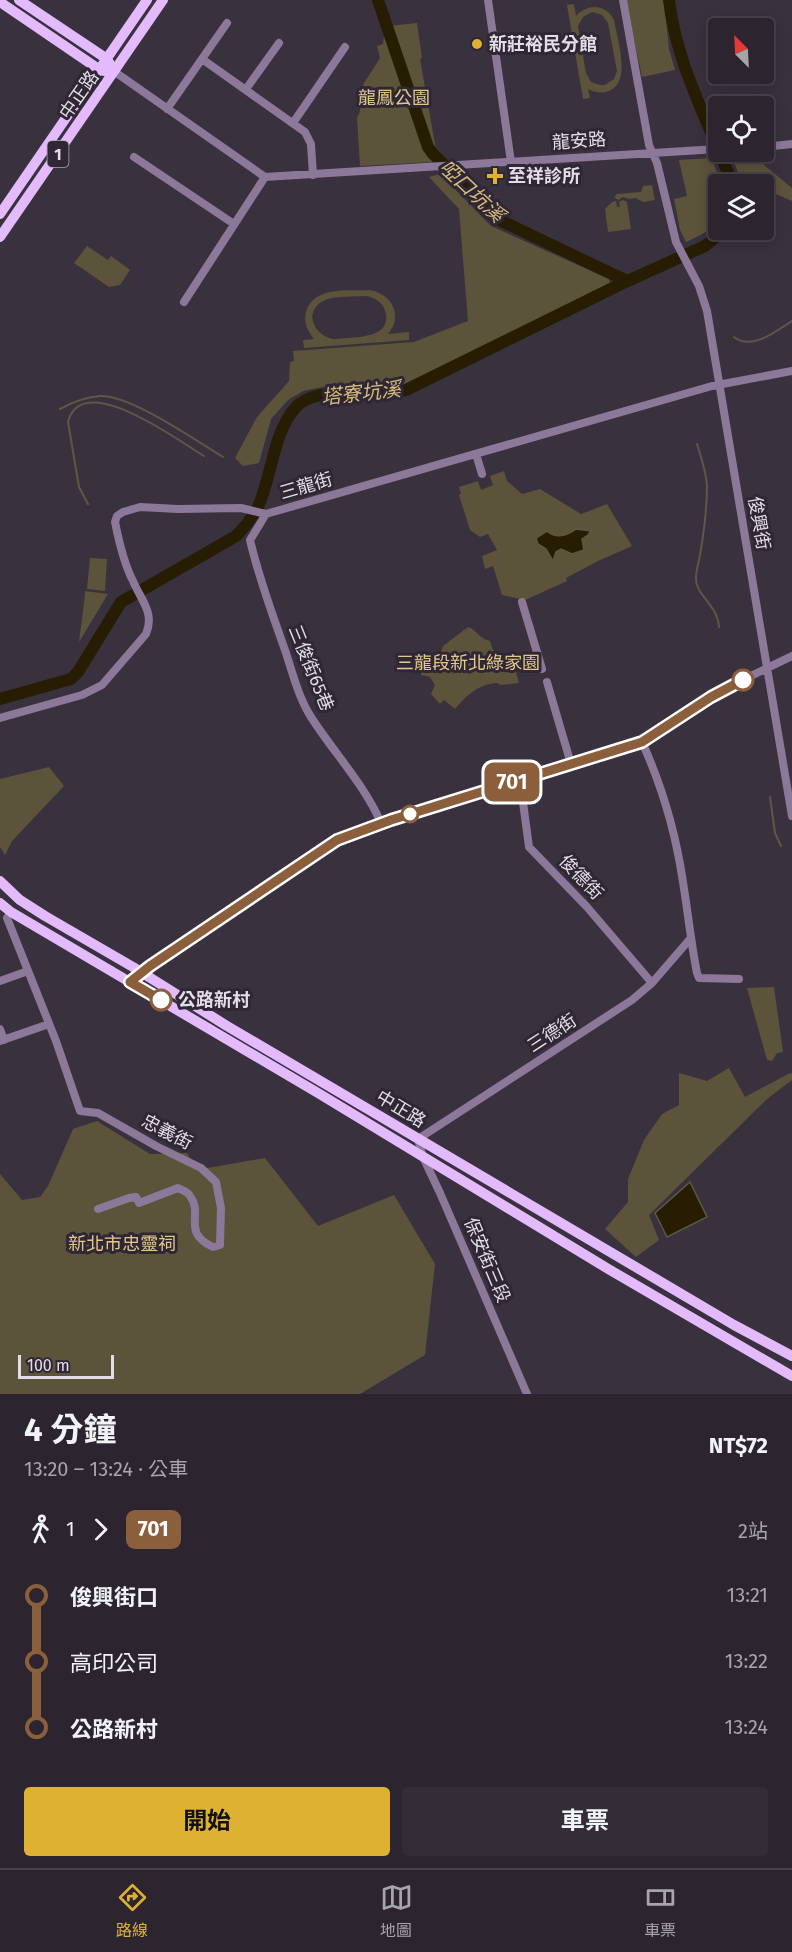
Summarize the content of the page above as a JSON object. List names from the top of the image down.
{
  "streets": {
    "main road": ["中正路", "1"],
    "street": [
      "龍安路",
      "三龍街",
      "俊興街",
      "三俊街65巷",
      "俊德街",
      "三德街",
      "忠義街",
      "保安街三段"
    ]
  },
  "crossings": [
    ["中正路", "三德街"],
    ["中正路", "忠義街"],
    ["中正路", "保安街三段"],
    ["龍安路", "俊興街"],
    ["三龍街", "俊興街"],
    ["三龍街", "三俊街65巷"],
    ["俊德街", "三德街"],
    ["三德街", "保安街三段"]
  ],
  "water": ["啞口坑溪", "塔寮坑溪"],
  "parks": ["龍鳳公園", "三龍段新北綠家園", "新北市忠靈祠"],
  "places": {
    "other": ["新莊裕民分館", "公路新村"],
    "health": ["至祥診所"]
  },
  "lines": ["bus line 701"],
  "scale_bar": "100 m",
  "north": "top left",
  "page": {
    "on_map": "701",
    "scale": "100 m",
    "heading": ["4 分鐘", "13:20 – 13:24 · 公車", "NT$72"],
    "legs": ["1", "701", "2站"],
    "list": [
      {
        "name": "俊興街口",
        "value": "13:21"
      },
      {
        "name": "高印公司",
        "value": "13:22"
      },
      {
        "name": "公路新村",
        "value": "13:24"
      }
    ],
    "buttons": ["開始", "車票"],
    "tabs": ["路線", "地圖", "車票"]
  }
}
